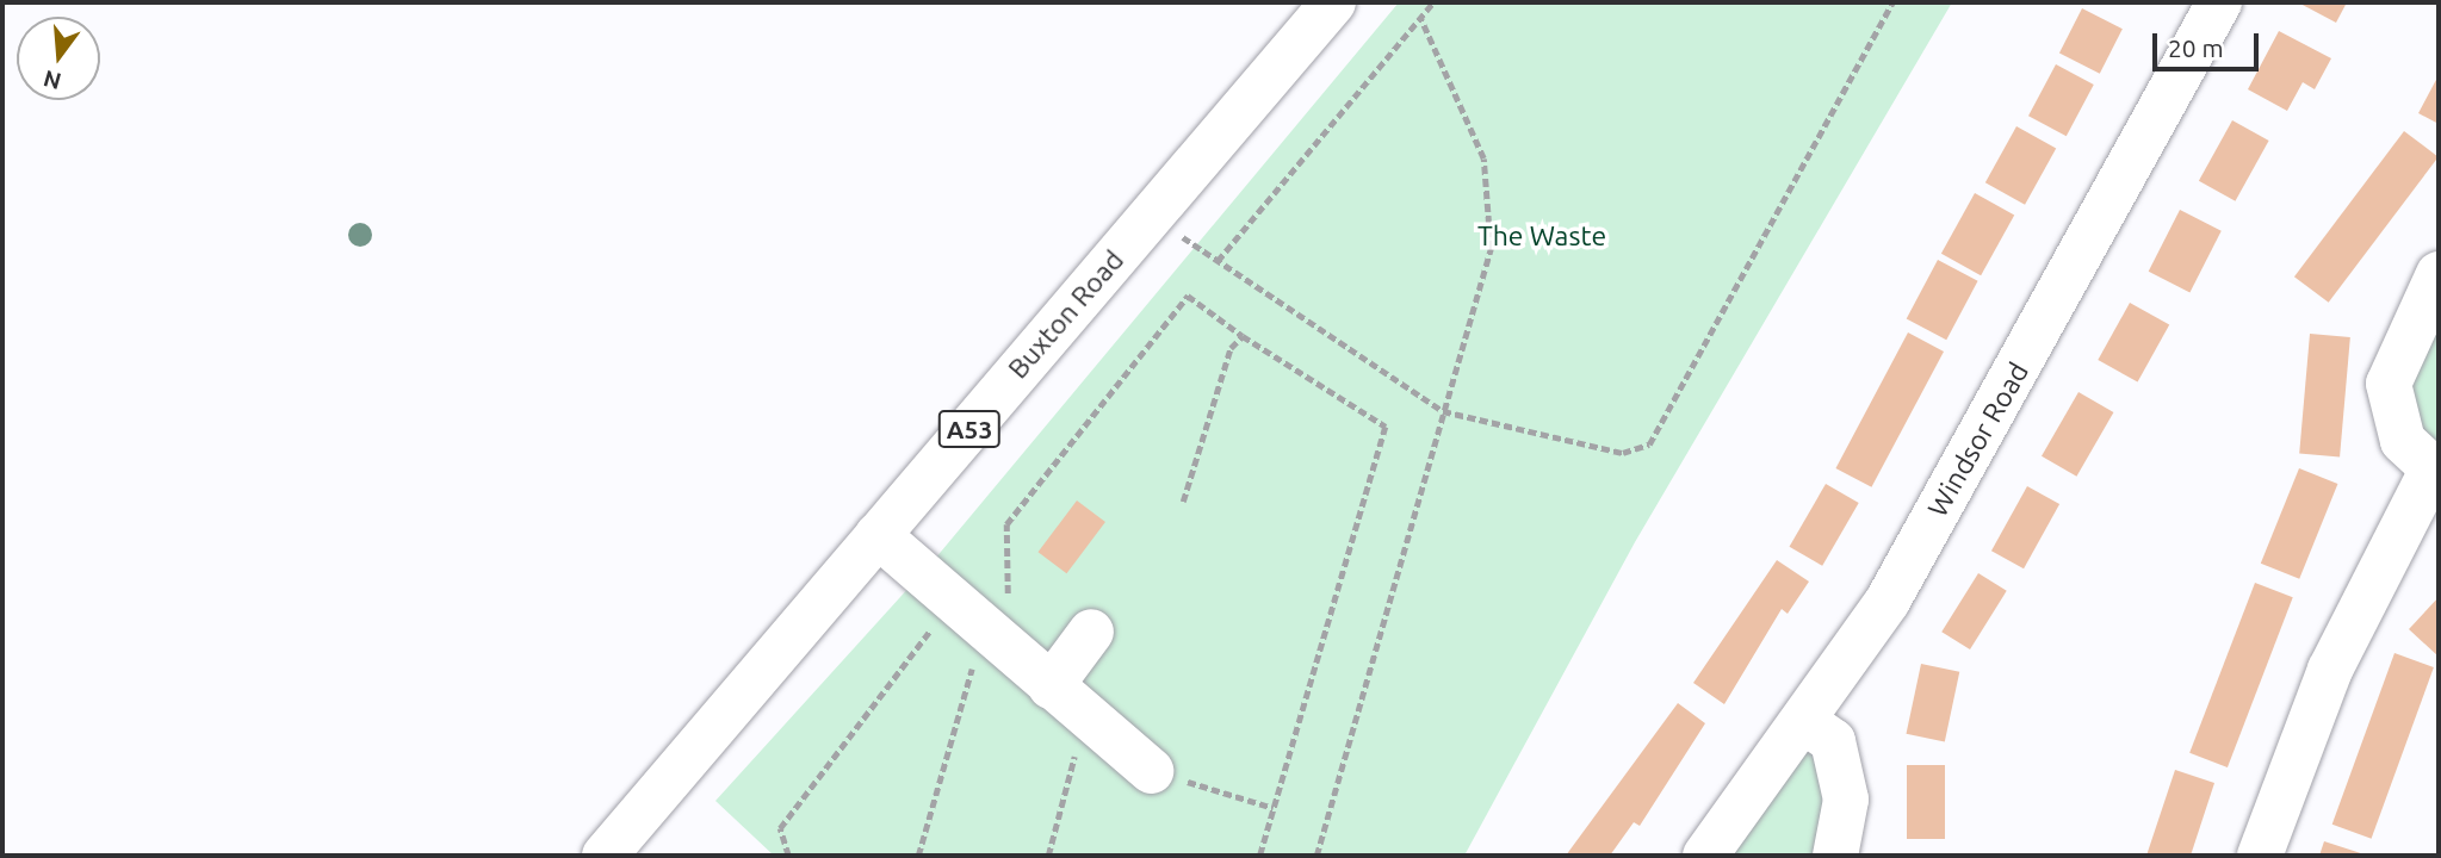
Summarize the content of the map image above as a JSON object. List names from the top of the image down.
{
  "streets": {
    "main road": ["Buxton Road", "A53", "Windsor Road"]
  },
  "parks": ["The Waste"],
  "scale_bar": "20 m",
  "north": "bottom"
}
